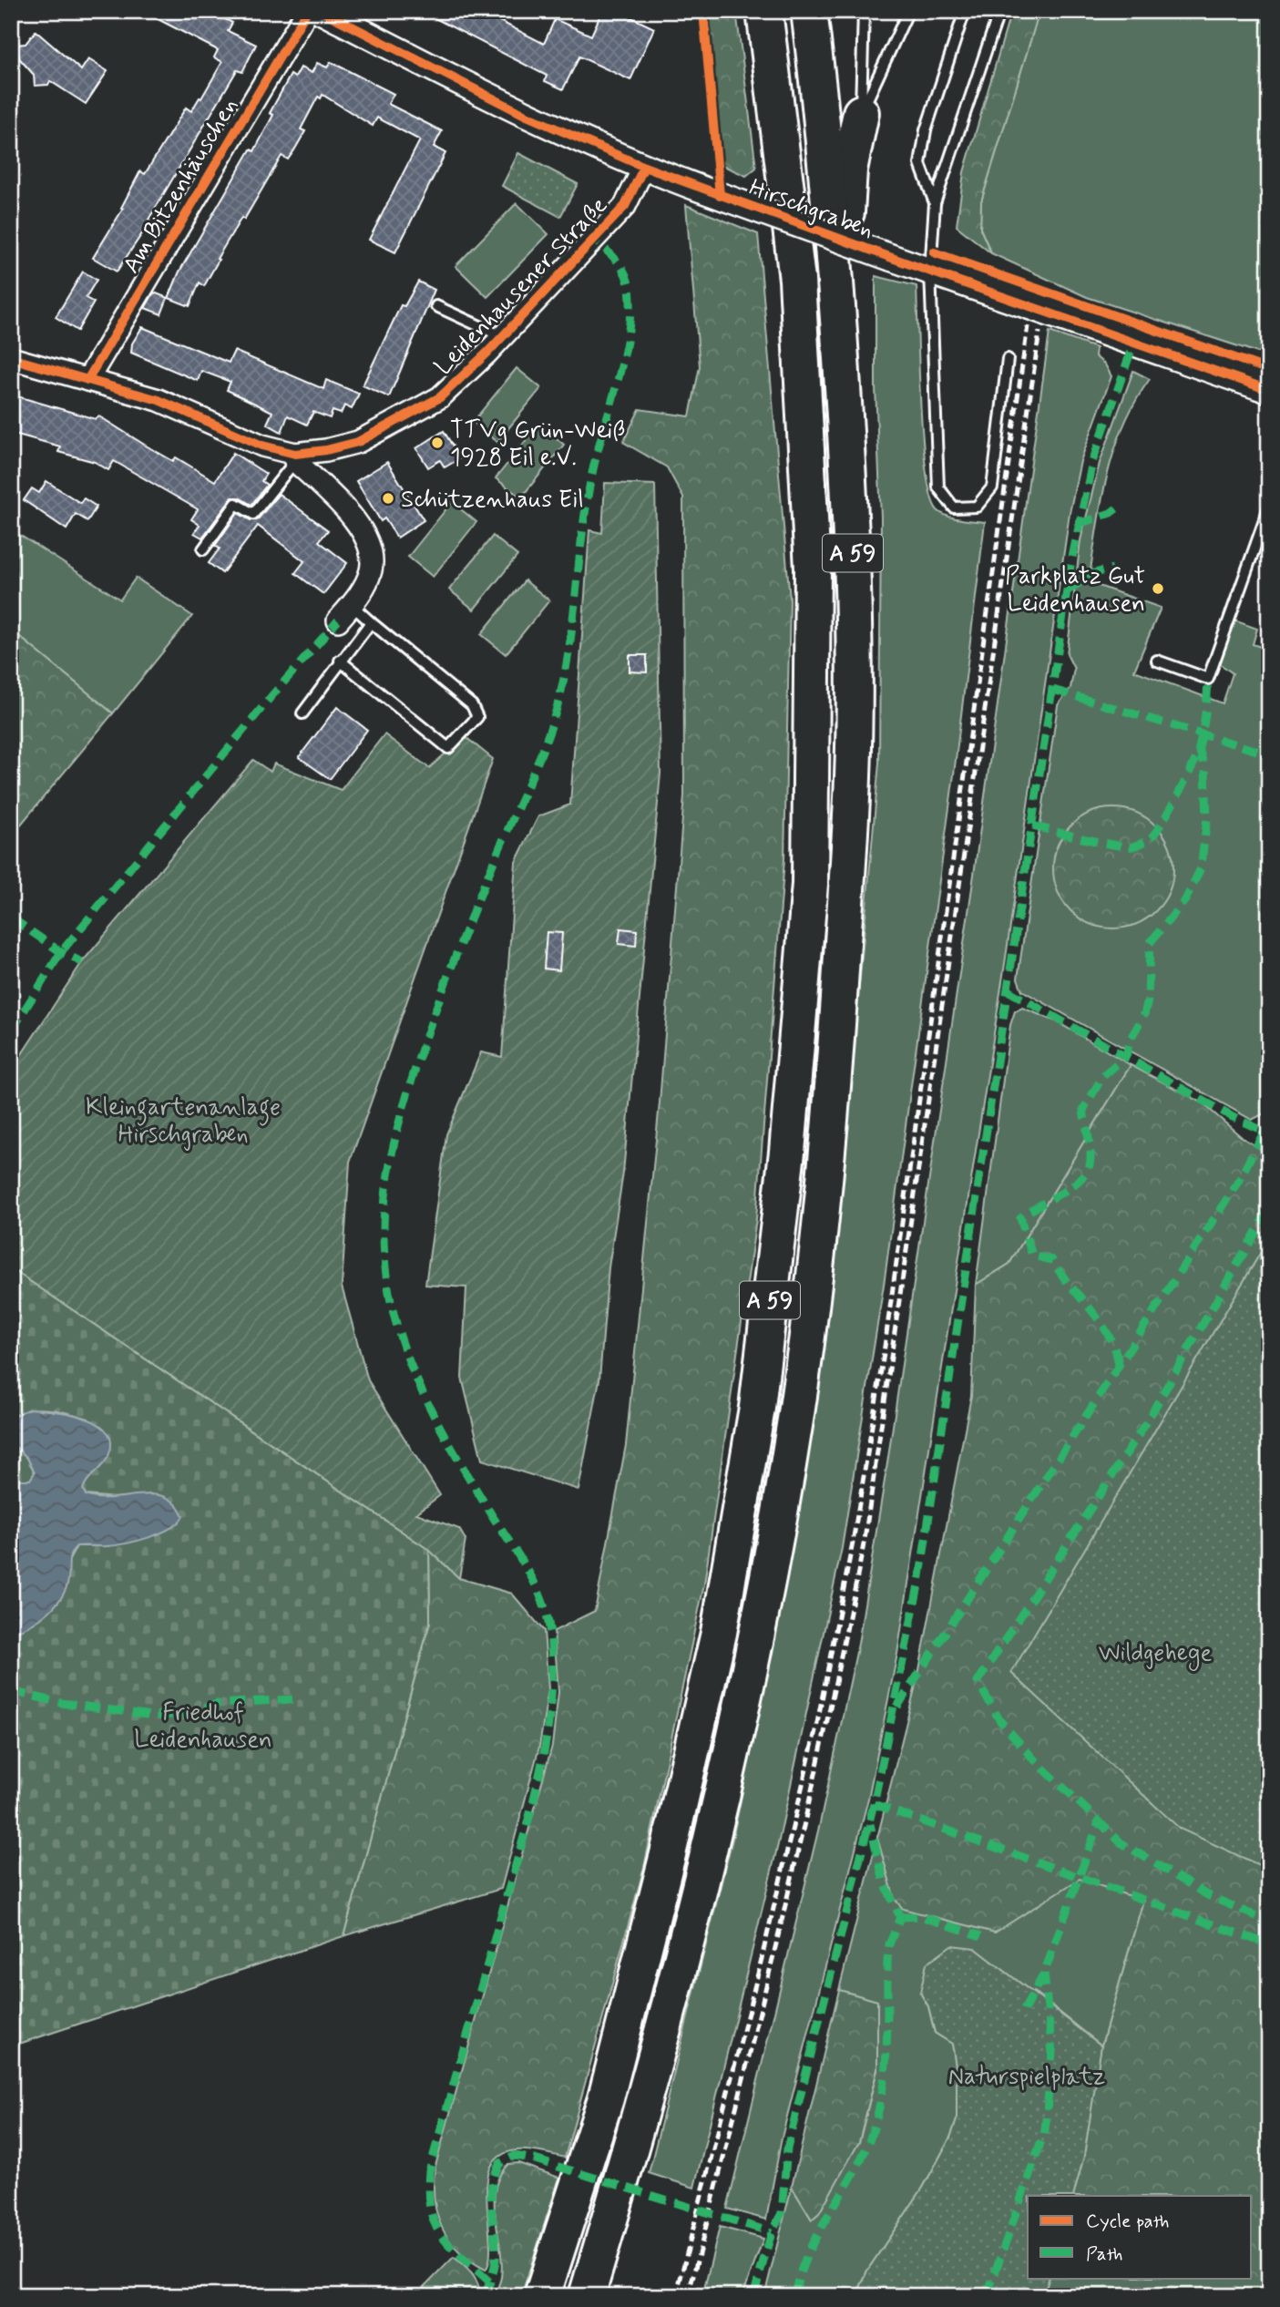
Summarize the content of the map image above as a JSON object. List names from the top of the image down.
{
  "streets": {
    "highway": ["A 59"],
    "street": ["Am Bitzenhäuschen", "Hirschgraben", "Leidenhausener Straße"]
  },
  "crossings": [
    ["Am Bitzenhäuschen", "Leidenhausener Straße"],
    ["Hirschgraben", "Leidenhausener Straße"]
  ],
  "parks": [
    "Kleingartenanlage Hirschgraben",
    "Wildgehege",
    "Friedhof Leidenhausen",
    "Naturspielplatz"
  ],
  "places": ["TTVg Grün-Weiß 1928 Eil e.V.", "Schützenhaus Eil", "Parkplatz Gut Leidenhausen"],
  "legend": ["Cycle path", "Path"]
}
